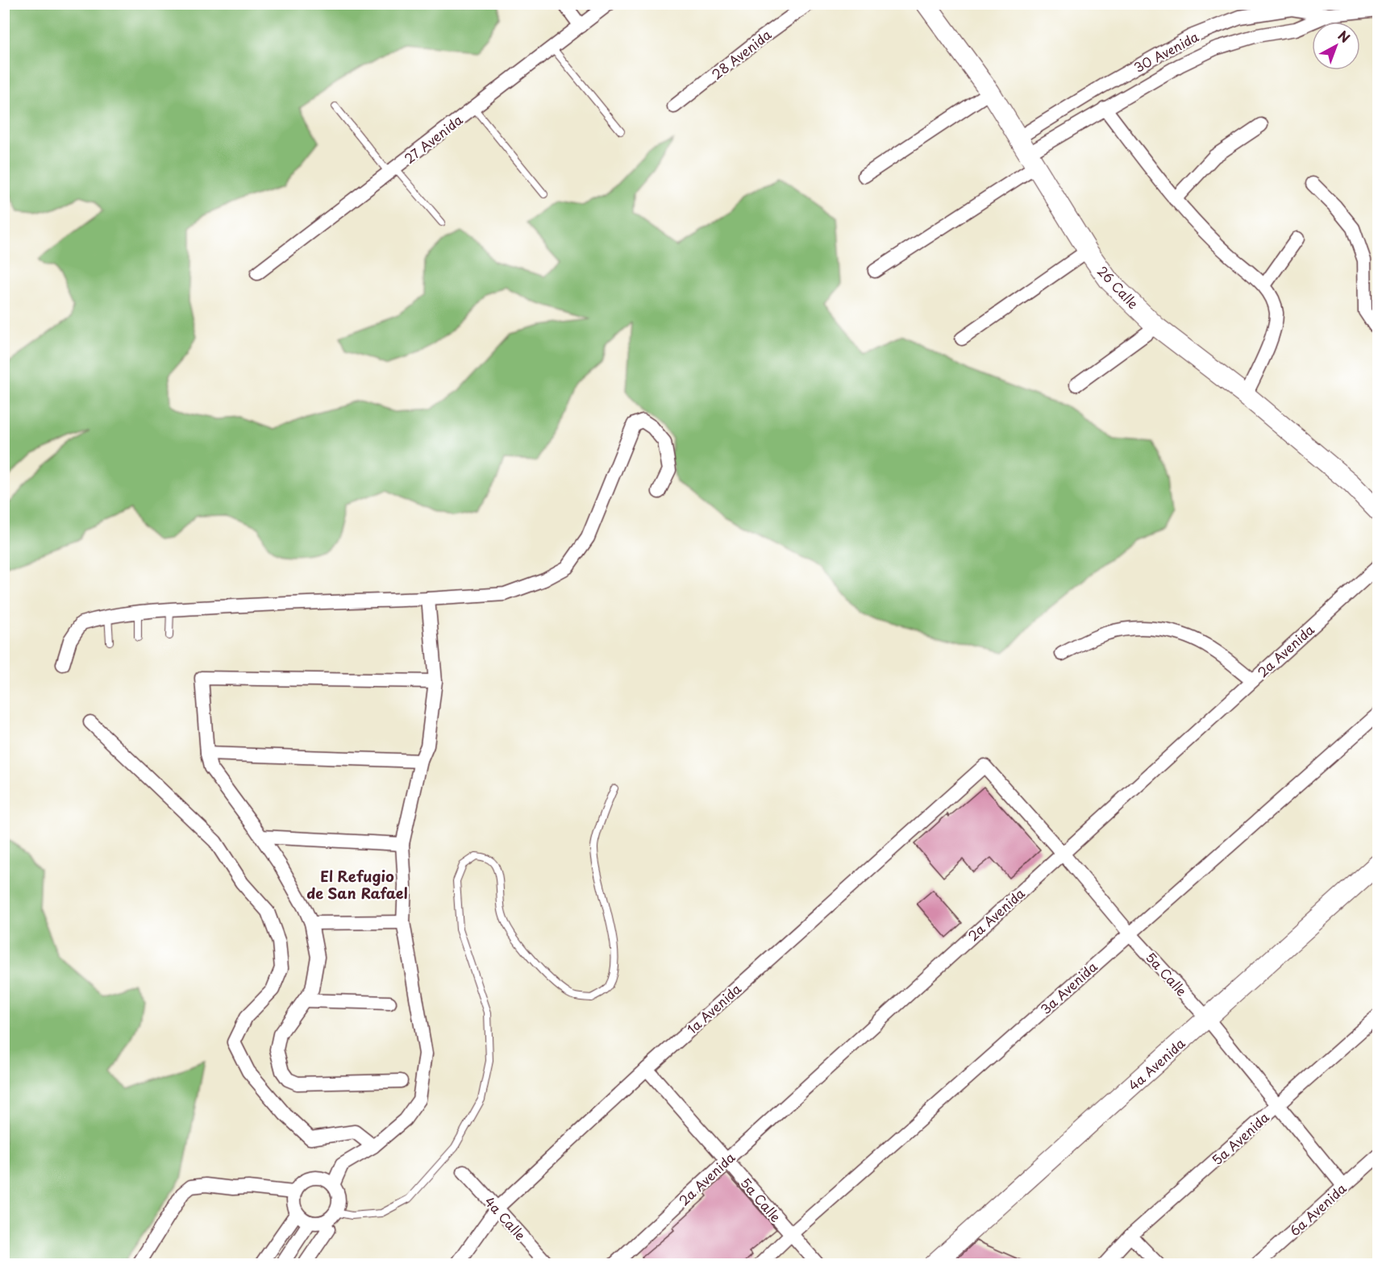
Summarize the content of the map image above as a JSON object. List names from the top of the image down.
{
  "streets": {
    "street": [
      "30 Avenida",
      "28 Avenida",
      "27 Avenida",
      "26 Calle",
      "2a Avenida",
      "5a Calle",
      "3a Avenida",
      "1a Avenida",
      "4a Avenida",
      "5a Avenida",
      "6a Avenida",
      "4a Calle"
    ]
  },
  "crossings": [
    ["30 Avenida", "26 Calle"],
    ["2a Avenida", "5a Calle"],
    ["5a Calle", "3a Avenida"],
    ["5a Calle", "1a Avenida"],
    ["5a Calle", "4a Avenida"],
    ["5a Calle", "5a Avenida"],
    ["5a Calle", "6a Avenida"],
    ["1a Avenida", "4a Calle"]
  ],
  "districts": ["El Refugio de San Rafael"],
  "north": "top right"
}
